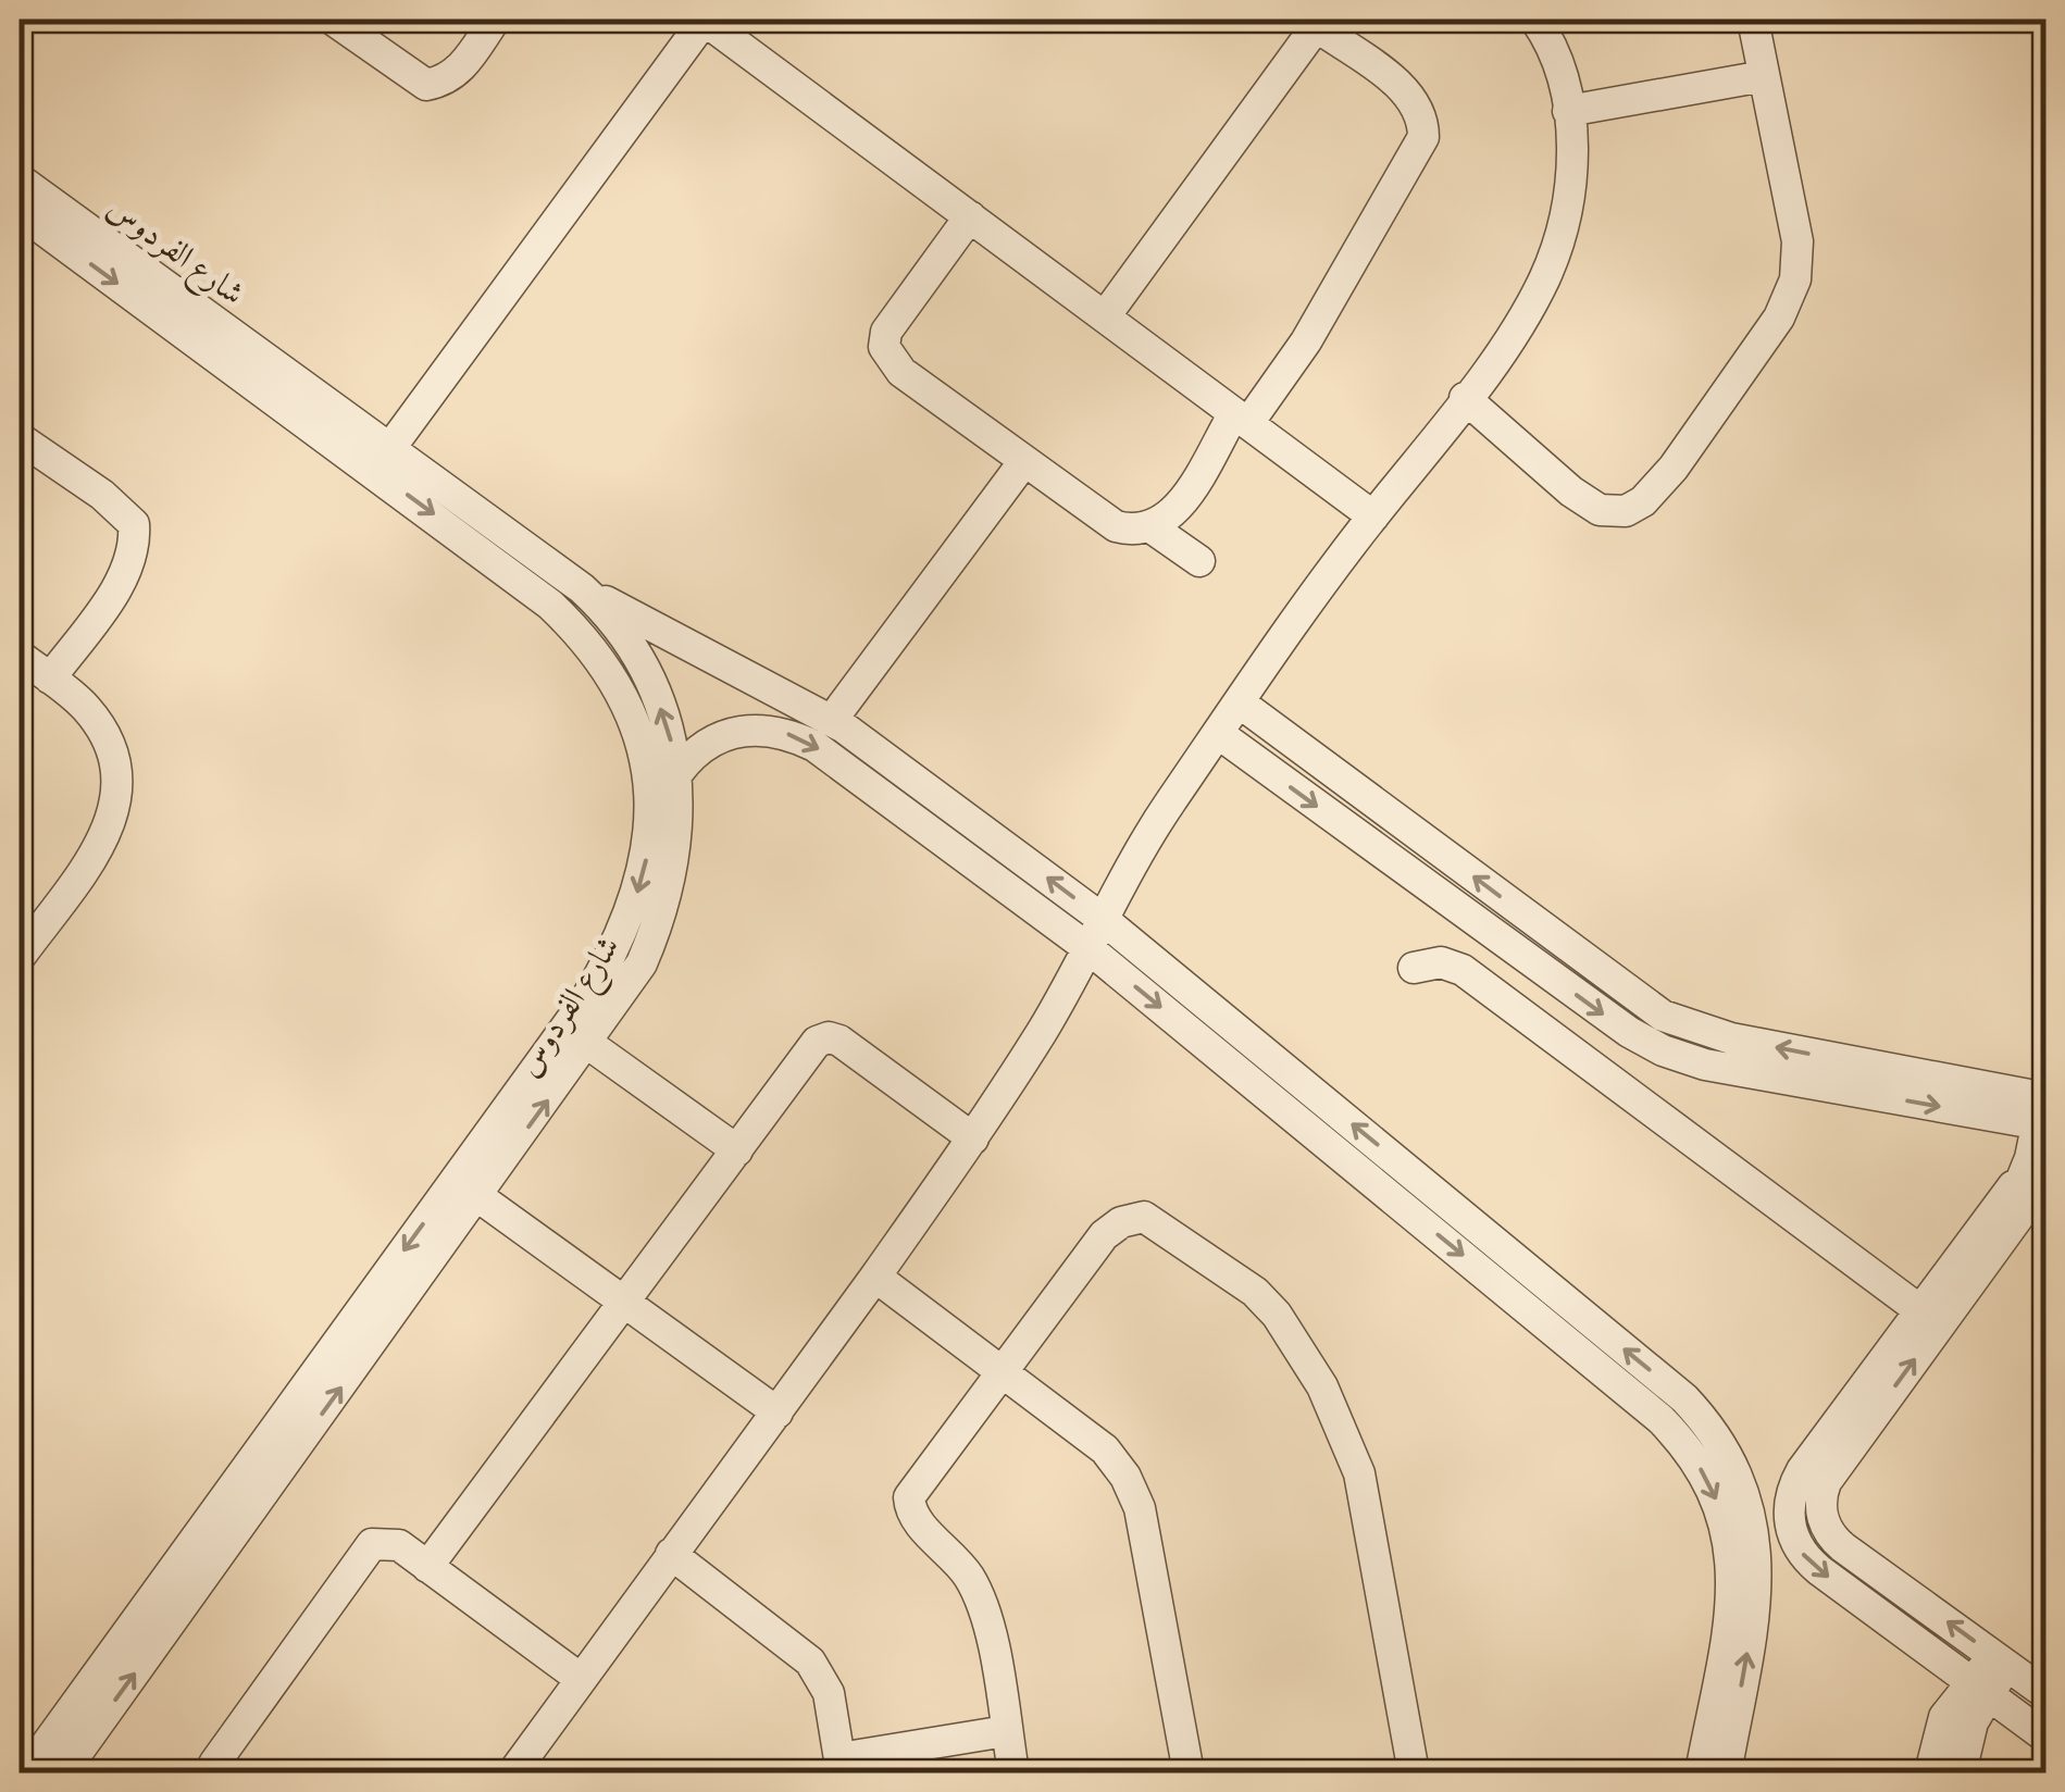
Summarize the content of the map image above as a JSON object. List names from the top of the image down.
{
  "streets": {
    "street": ["شارع الفردوس"]
  }
}
